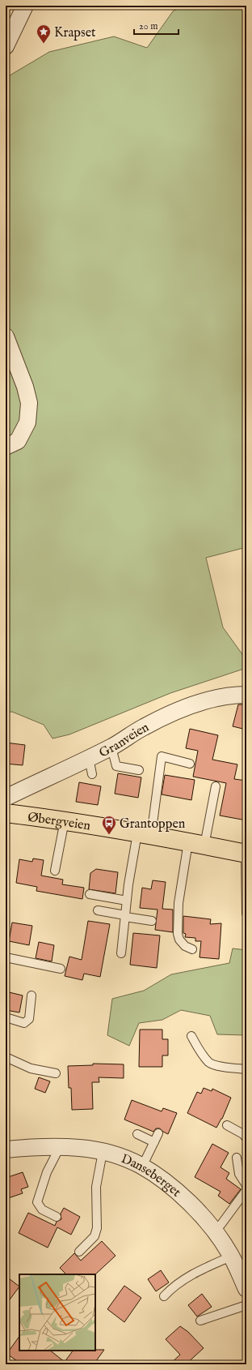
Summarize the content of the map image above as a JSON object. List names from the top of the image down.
{
  "streets": {
    "main road": ["Øbergveien"],
    "street": ["Granveien", "Danseberget"]
  },
  "places": {
    "place": ["Krapset"],
    "bus stop": ["Grantoppen"]
  },
  "scale_bar": "20 m"
}
